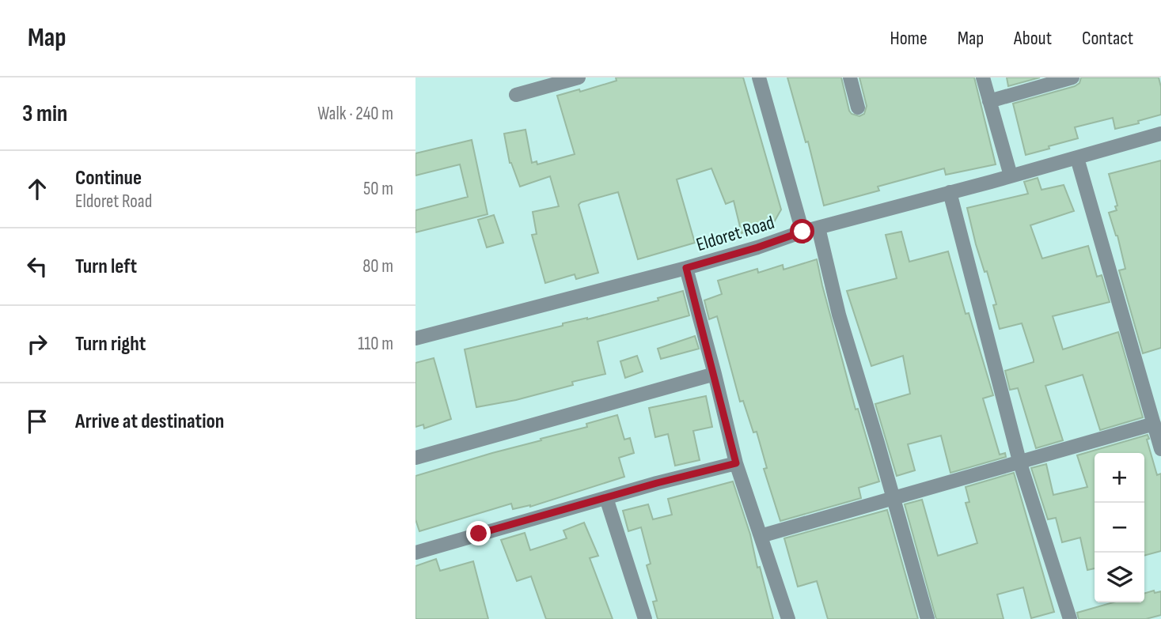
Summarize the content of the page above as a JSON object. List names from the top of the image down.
{
  "streets": {
    "street": ["Eldoret Road"]
  },
  "page": {
    "header": "Map",
    "nav": [
      "Home",
      "Map",
      "About",
      "Contact"
    ],
    "heading": ["3 min", "Walk · 240 m"],
    "list": [
      ["Continue", "Eldoret Road", "50 m"],
      ["Turn left", "80 m"],
      ["Turn right", "110 m"],
      "Arrive at destination"
    ],
    "map_buttons": ["+", "−"]
  }
}
